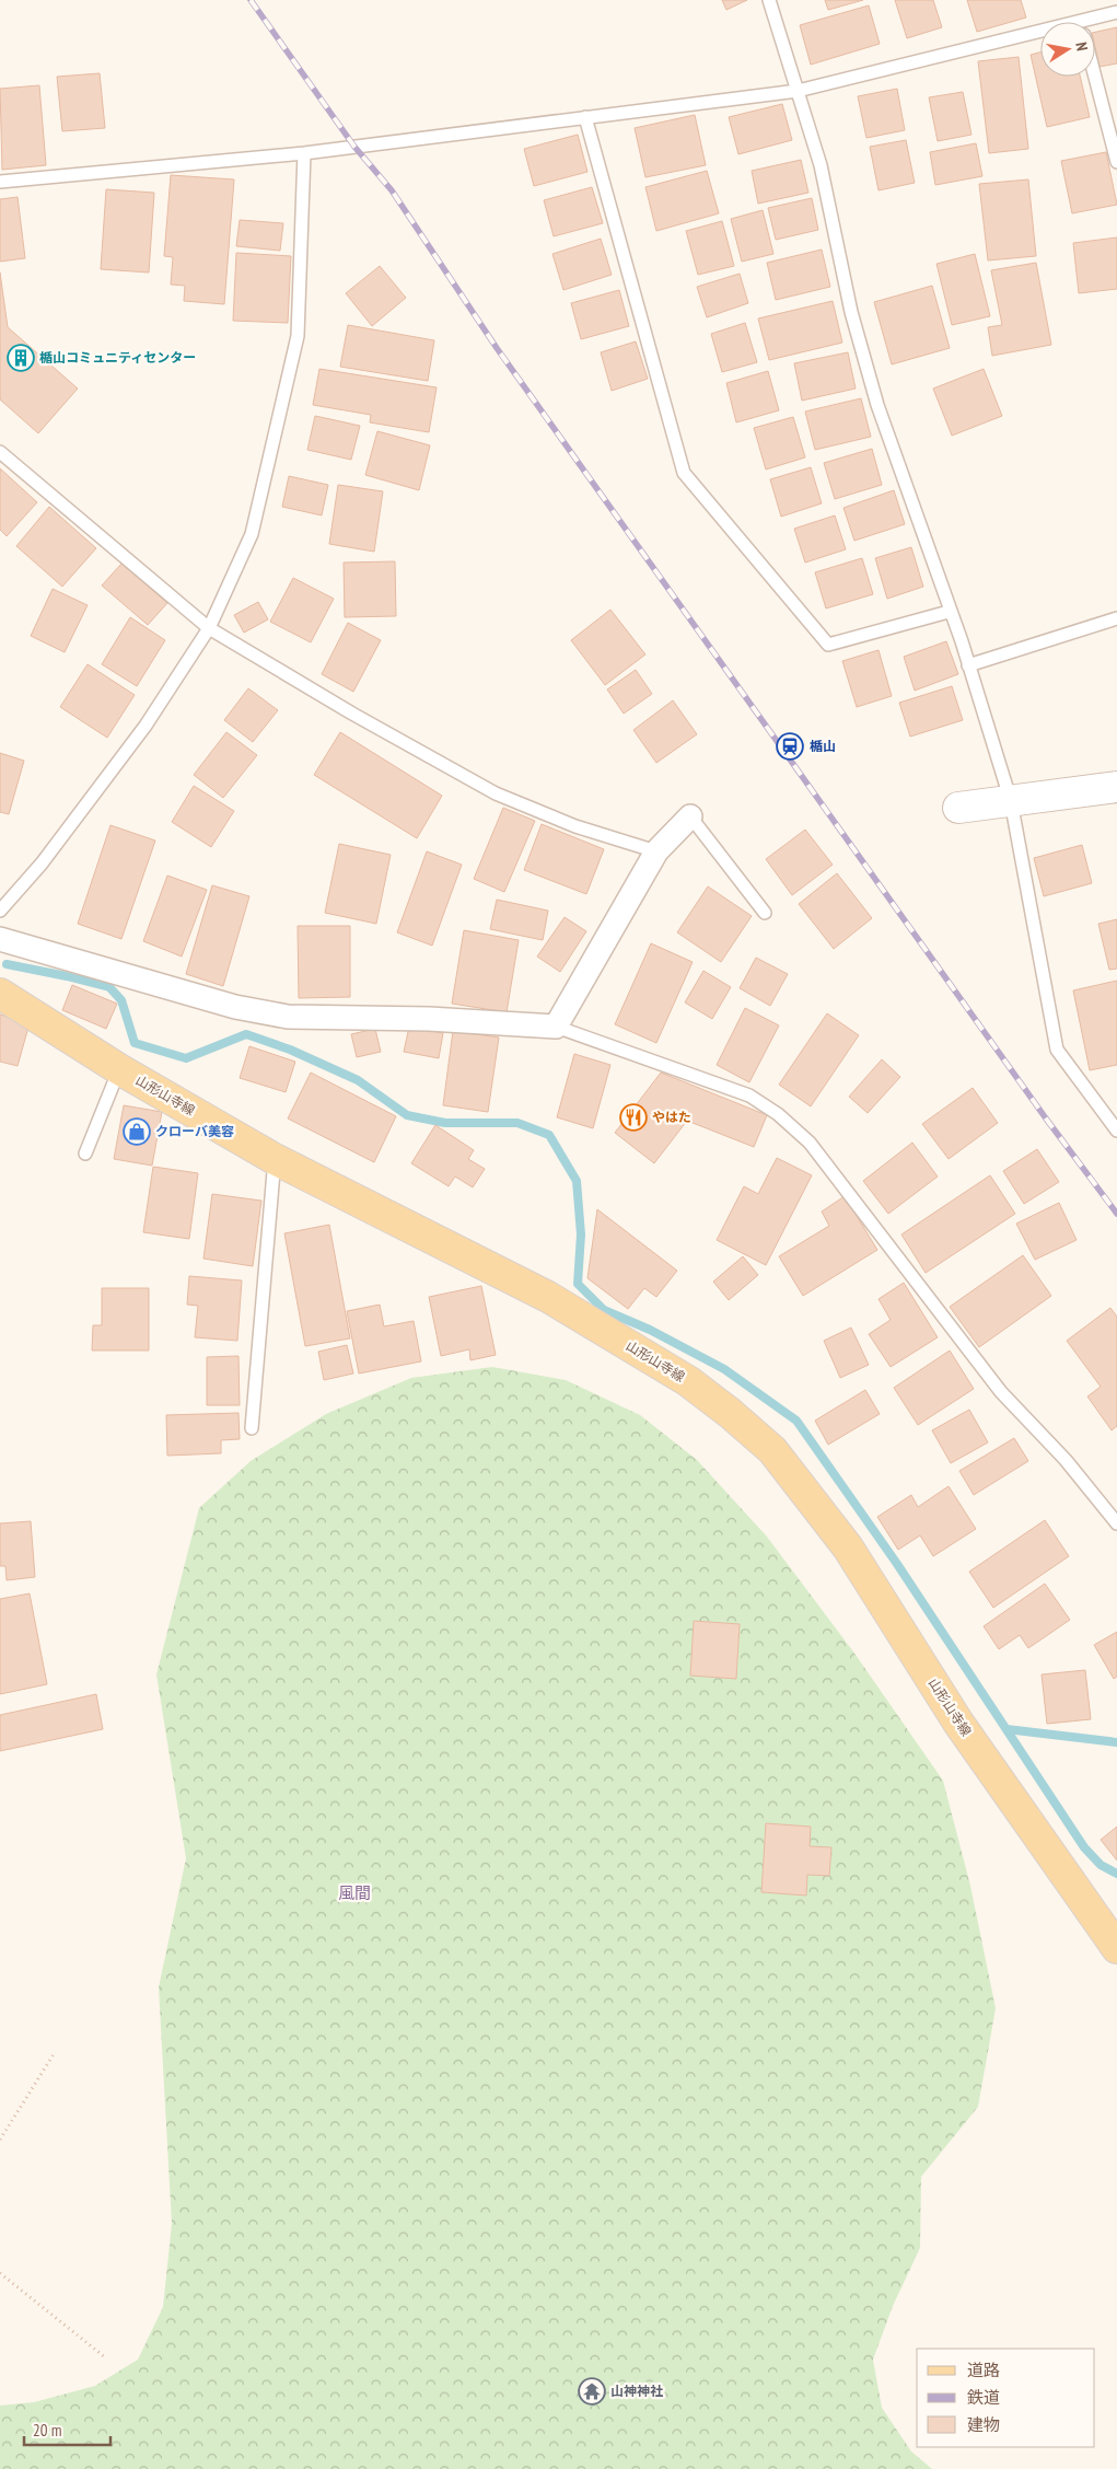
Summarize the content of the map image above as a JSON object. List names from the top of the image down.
{
  "streets": {
    "main road": ["山形山寺線"]
  },
  "districts": ["風間"],
  "places": {
    "building": ["楯山コミュニティセンター"],
    "station": ["楯山"],
    "restaurant": ["やはた"],
    "shop": ["クローバ美容"],
    "temple": ["山神神社"]
  },
  "legend": ["道路", "鉄道", "建物"],
  "scale_bar": "20 m",
  "north": "right"
}
